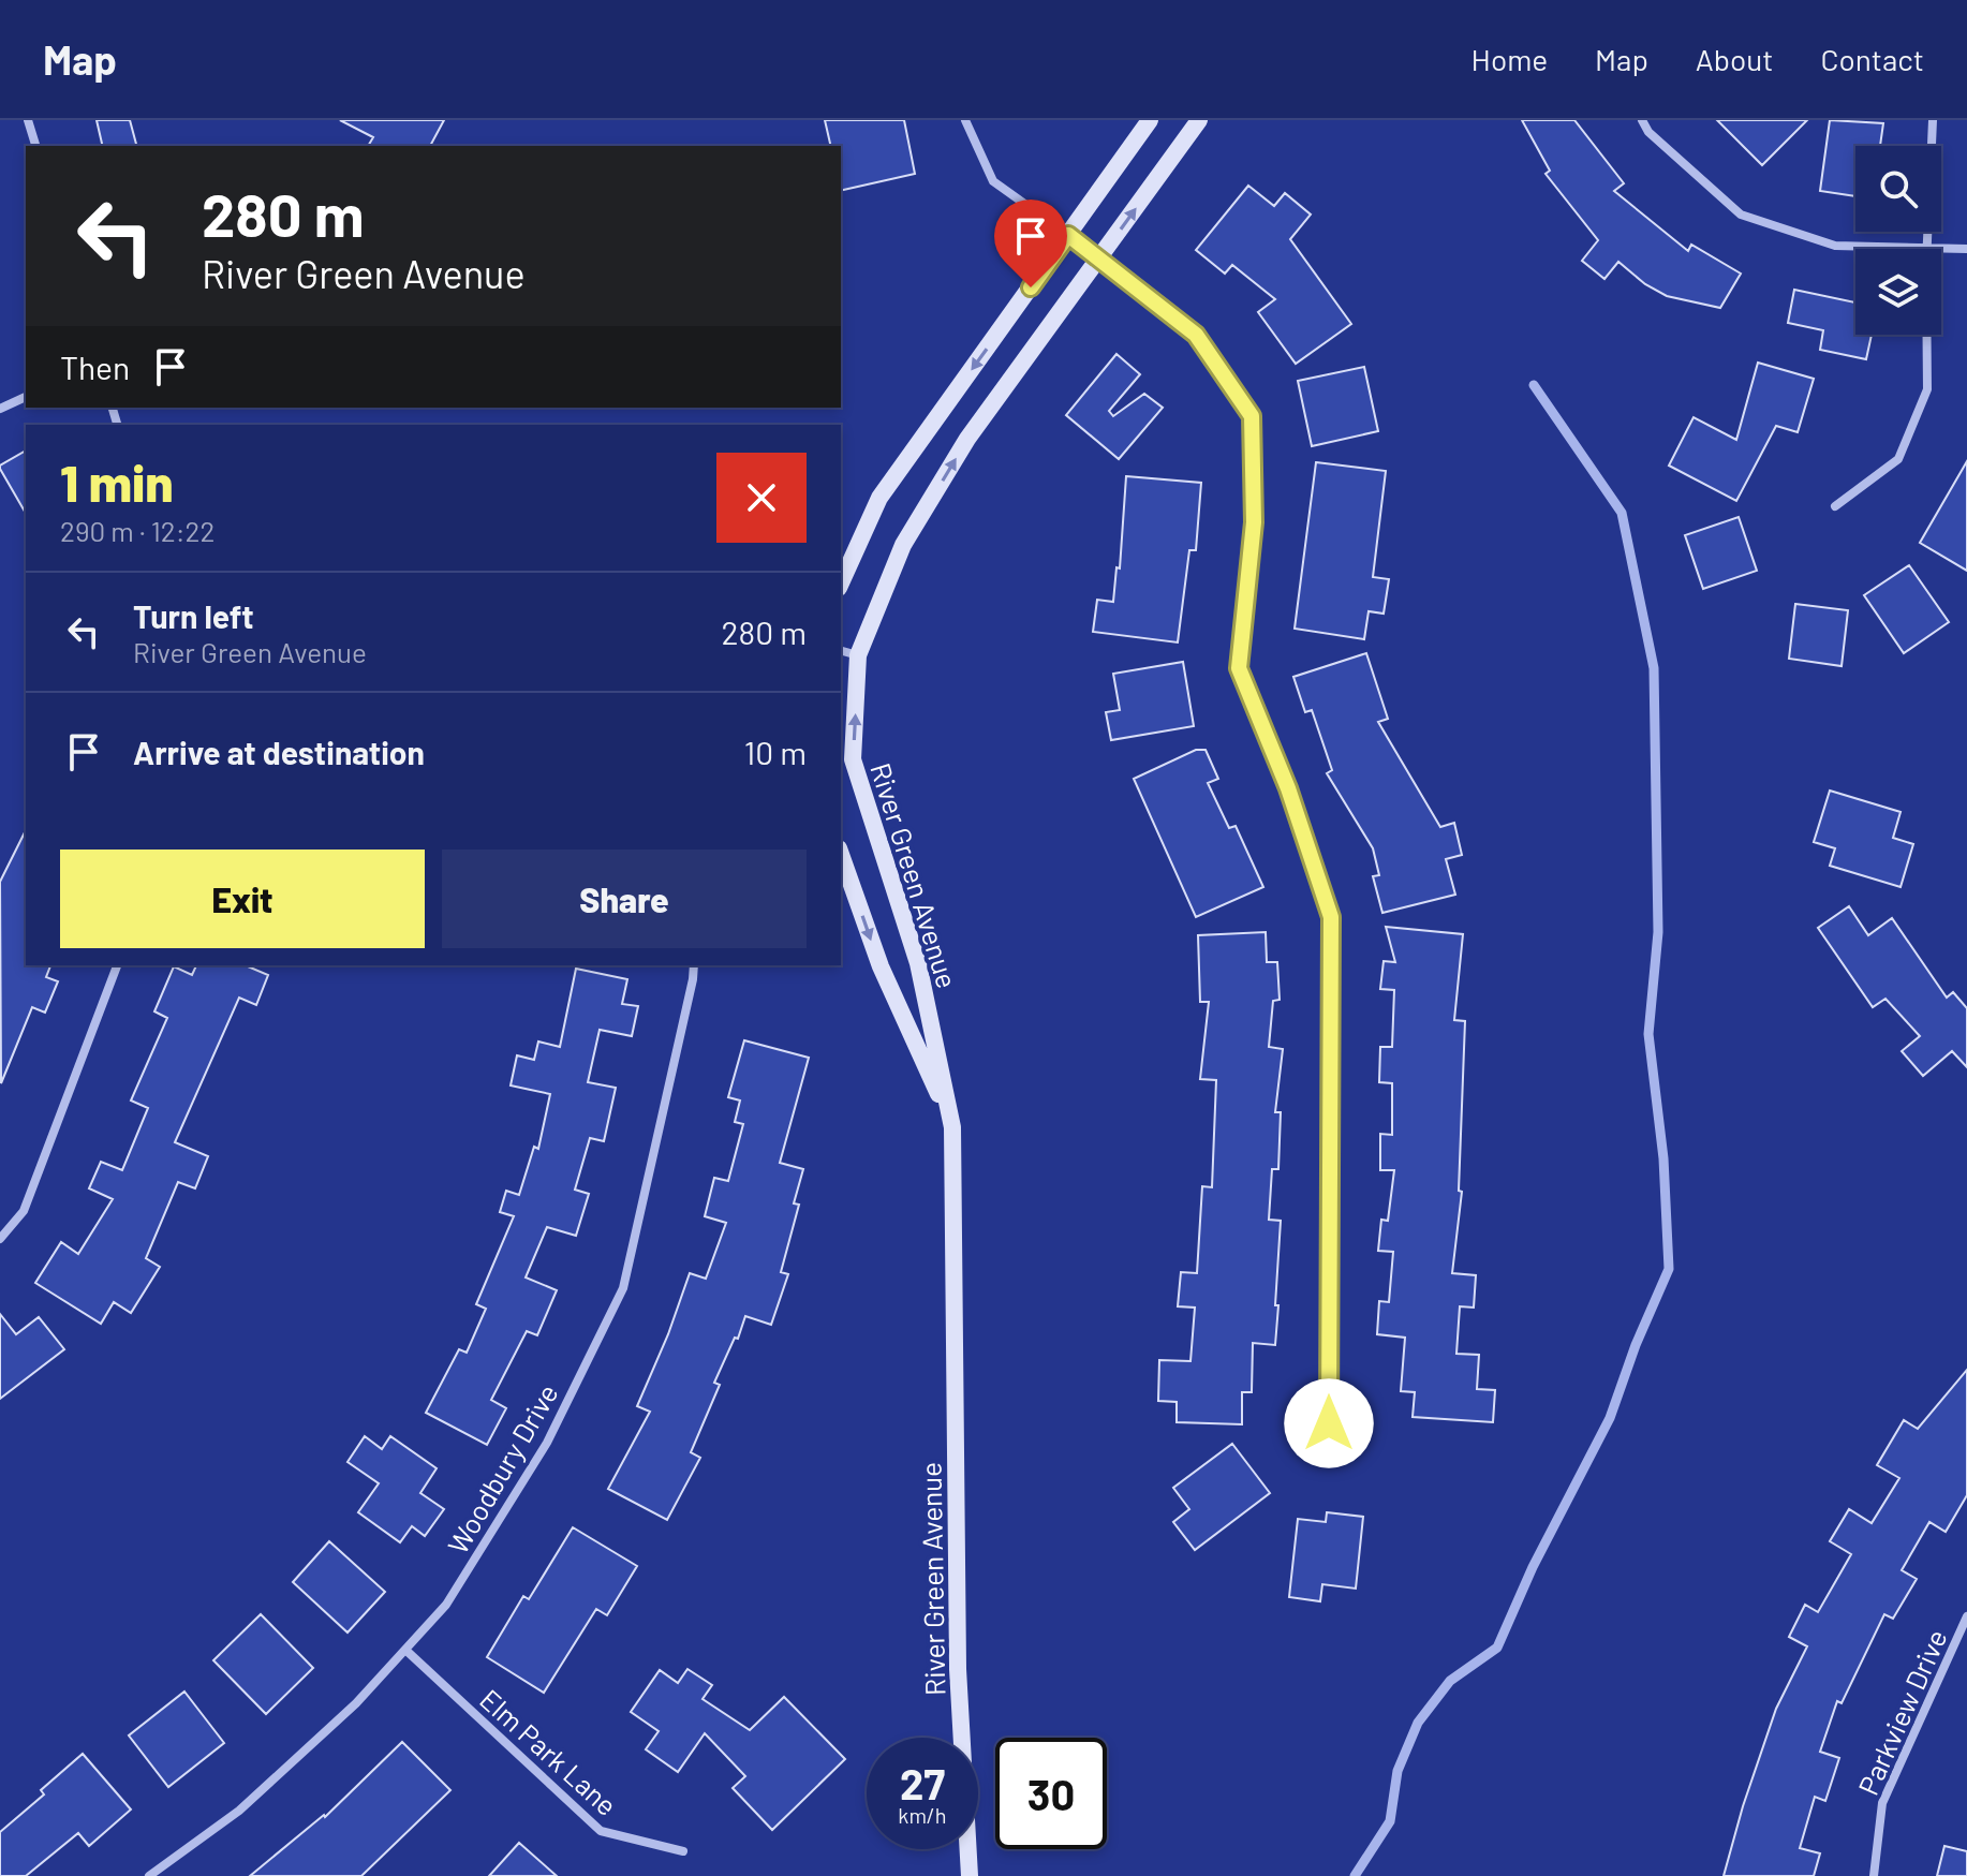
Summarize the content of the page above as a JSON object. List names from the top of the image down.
{
  "streets": {
    "street": [
      "River Green Avenue",
      "Woodbury Drive",
      "Parkview Drive",
      "Elm Park Lane"
    ]
  },
  "crossings": [
    ["Woodbury Drive", "Elm Park Lane"]
  ],
  "page": {
    "header": "Map",
    "nav": [
      "Home",
      "Map",
      "About",
      "Contact"
    ],
    "turn": ["280 m", "River Green Avenue"],
    "then": "Then",
    "heading": ["1 min", "290 m · 12:22"],
    "list": [
      {
        "name": "Turn left",
        "note": "River Green Avenue",
        "value": "280 m"
      },
      {
        "name": "Arrive at destination",
        "value": "10 m"
      }
    ],
    "buttons": ["Exit", "Share"],
    "speed": "27 km/h",
    "limit": "30"
  }
}
